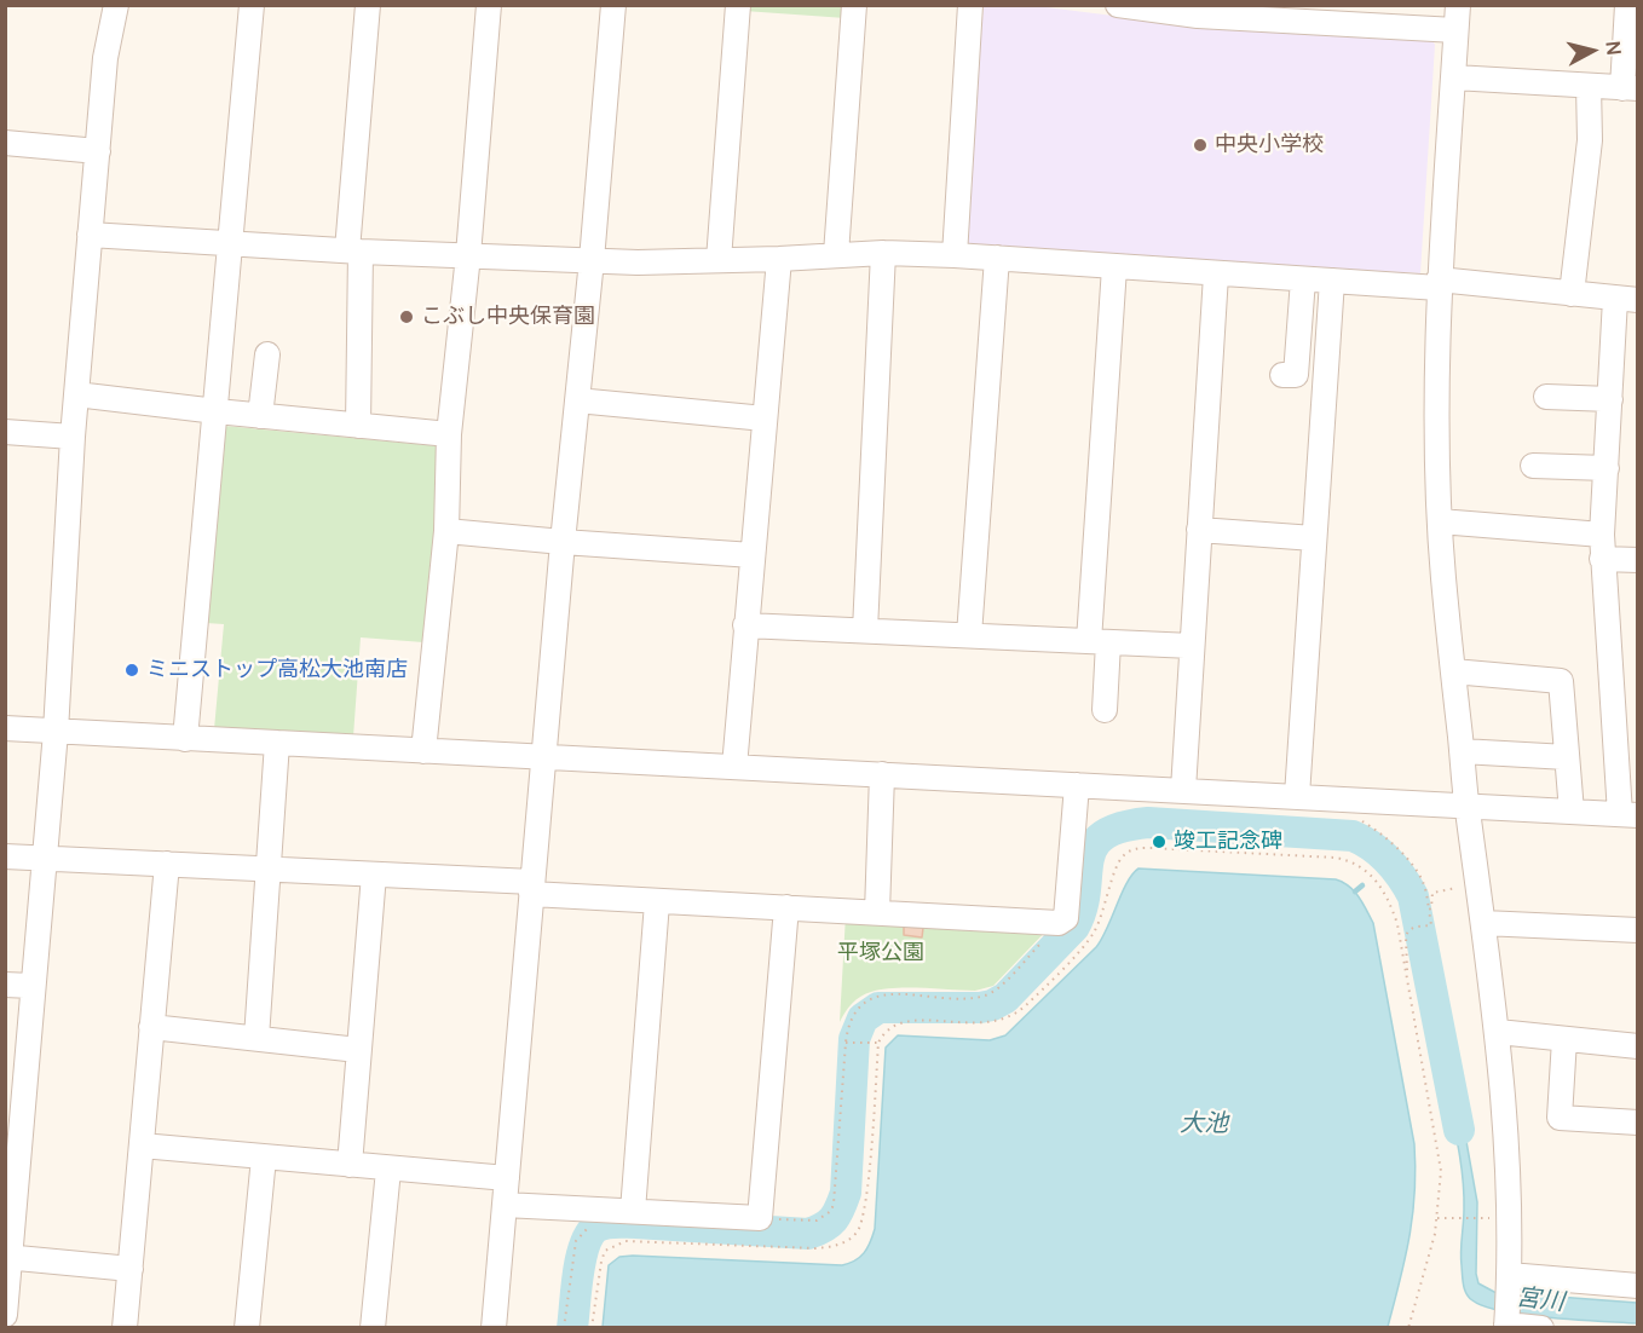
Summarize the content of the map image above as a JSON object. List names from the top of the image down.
{
  "water": ["大池", "宮川"],
  "parks": ["平塚公園"],
  "places": [
    "中央小学校",
    "こぶし中央保育園",
    "ミニストップ高松大池南店",
    "竣工記念碑"
  ],
  "north": "right"
}
